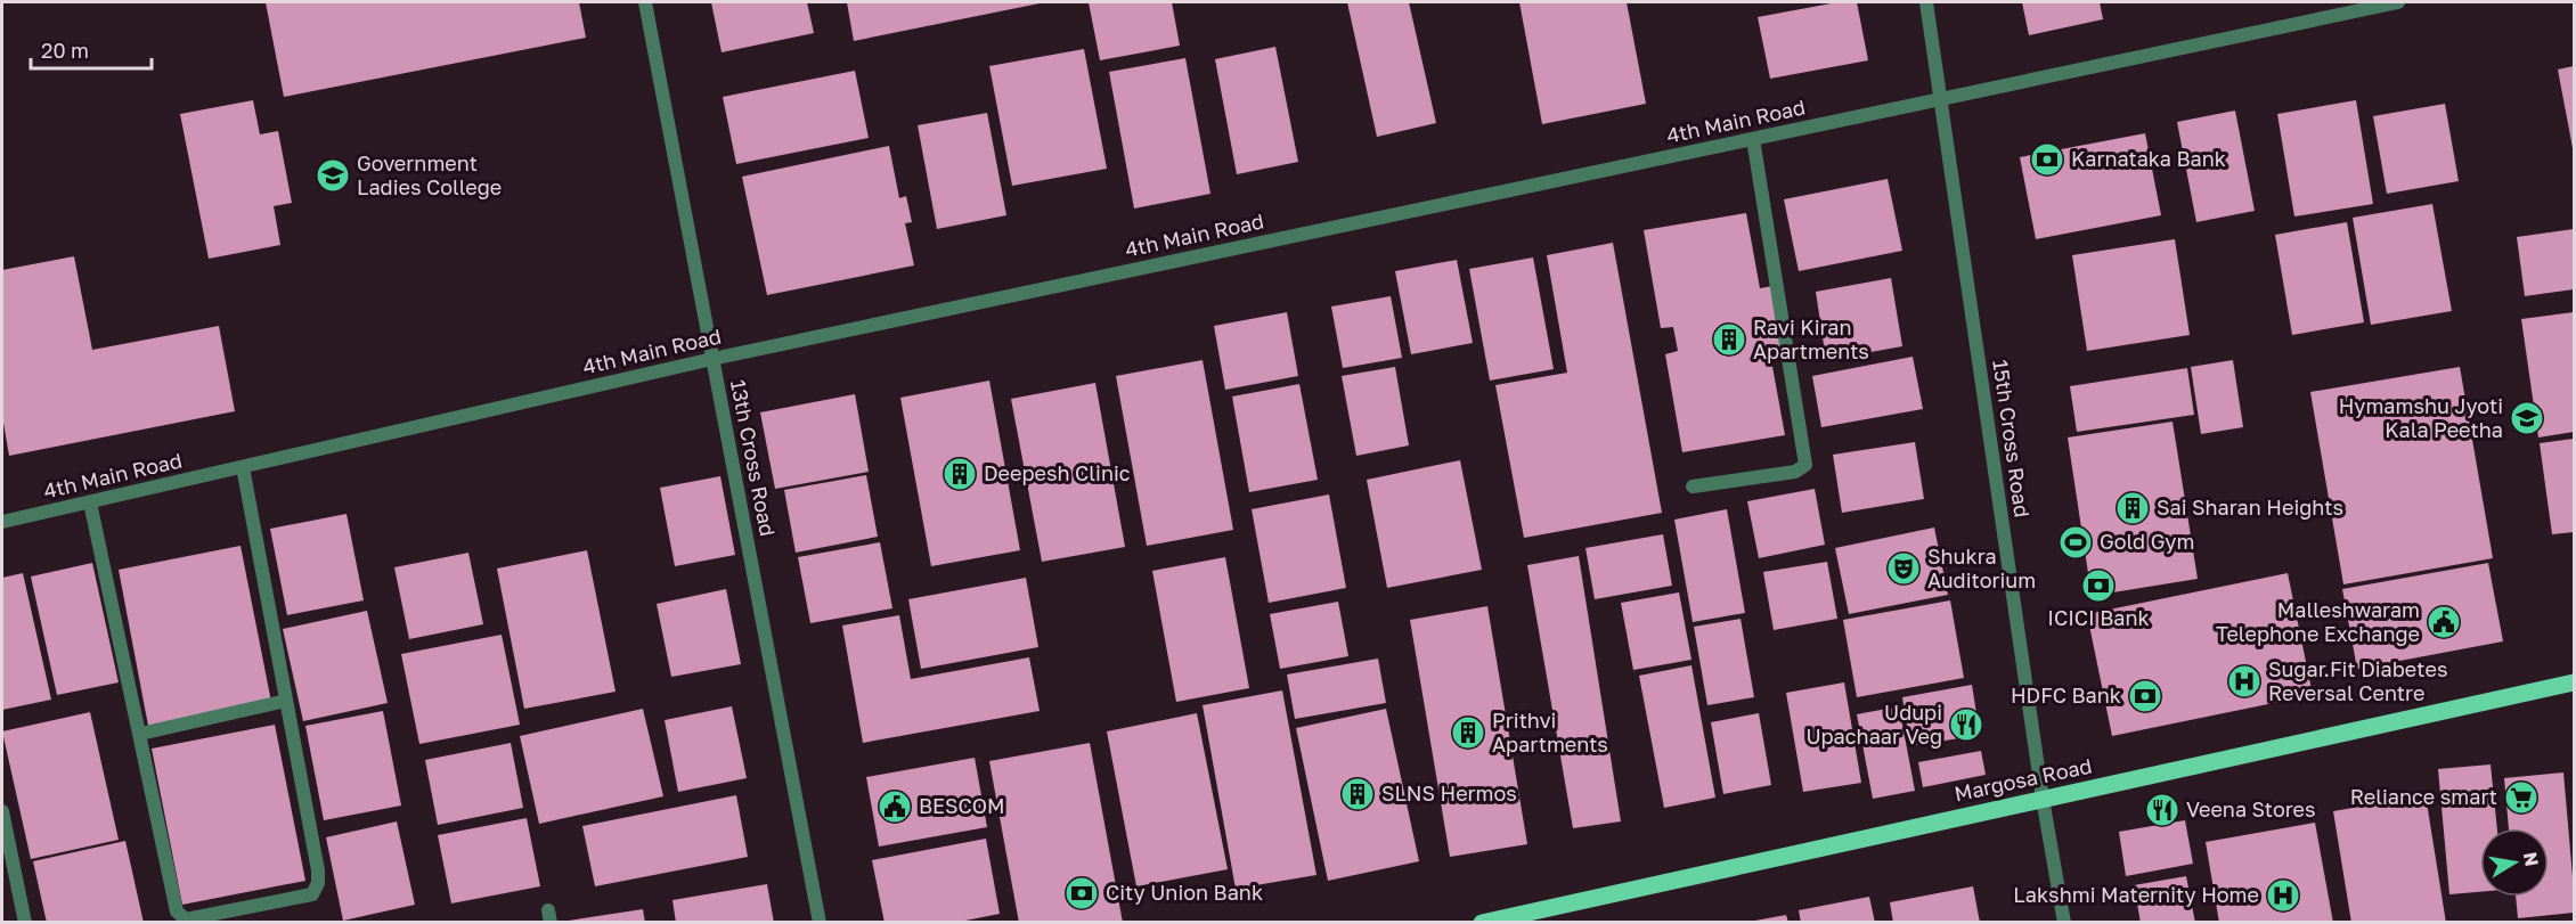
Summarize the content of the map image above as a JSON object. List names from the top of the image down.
{
  "streets": {
    "main road": ["Margosa Road"],
    "street": ["4th Main Road", "15th Cross Road", "13th Cross Road"]
  },
  "crossings": [
    ["4th Main Road", "15th Cross Road"],
    ["4th Main Road", "13th Cross Road"],
    ["15th Cross Road", "Margosa Road"]
  ],
  "places": {
    "bank": [
      "Karnataka Bank",
      "ICICI Bank",
      "HDFC Bank",
      "City Union Bank"
    ],
    "school or university": ["Government Ladies College", "Hymamshu Jyoti Kala Peetha"],
    "building": [
      "Ravi Kiran Apartments",
      "Deepesh Clinic",
      "Sai Sharan Heights",
      "Prithvi Apartments",
      "SLNS Hermos"
    ],
    "sports": ["Gold Gym"],
    "theatre": ["Shukra Auditorium"],
    "public building": ["Malleshwaram Telephone Exchange", "BESCOM"],
    "hospital": ["Sugar.Fit Diabetes Reversal Centre", "Lakshmi Maternity Home"],
    "restaurant": ["Udupi Upachaar Veg", "Veena Stores"],
    "supermarket": ["Reliance smart"]
  },
  "scale_bar": "20 m",
  "north": "right"
}
